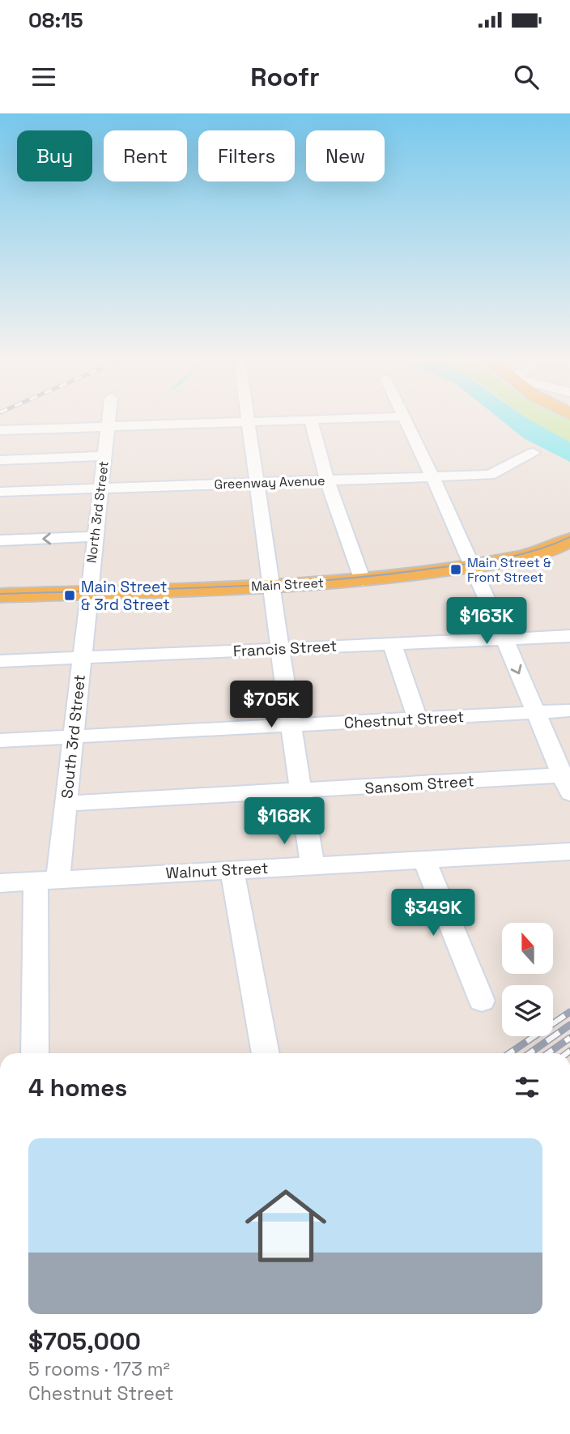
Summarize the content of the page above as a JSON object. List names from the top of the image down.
{
  "streets": {
    "main road": ["Main Street"],
    "street": [
      "Greenway Avenue",
      "North 3rd Street",
      "Francis Street",
      "Chestnut Street",
      "South 3rd Street",
      "Sansom Street",
      "Walnut Street"
    ]
  },
  "crossings": [
    ["Greenway Avenue", "North 3rd Street"],
    ["North 3rd Street", "Main Street"],
    ["North 3rd Street", "South 3rd Street"],
    ["Main Street", "South 3rd Street"],
    ["Francis Street", "South 3rd Street"],
    ["Chestnut Street", "South 3rd Street"],
    ["South 3rd Street", "Sansom Street"],
    ["South 3rd Street", "Walnut Street"]
  ],
  "places": {
    "transit": ["Main Street & Front Street", "Main Street & 3rd Street"]
  },
  "north": "top",
  "page": {
    "status": "08:15",
    "header": "Roofr",
    "chip": [
      "Buy",
      "Rent",
      "Filters",
      "New"
    ],
    "price": [
      "$163K",
      "$705K",
      "$168K",
      "$349K"
    ],
    "heading": "4 homes",
    "list": [
      {
        "name": "$705,000",
        "note": "5 rooms · 173 m² · Chestnut Street"
      }
    ]
  }
}
